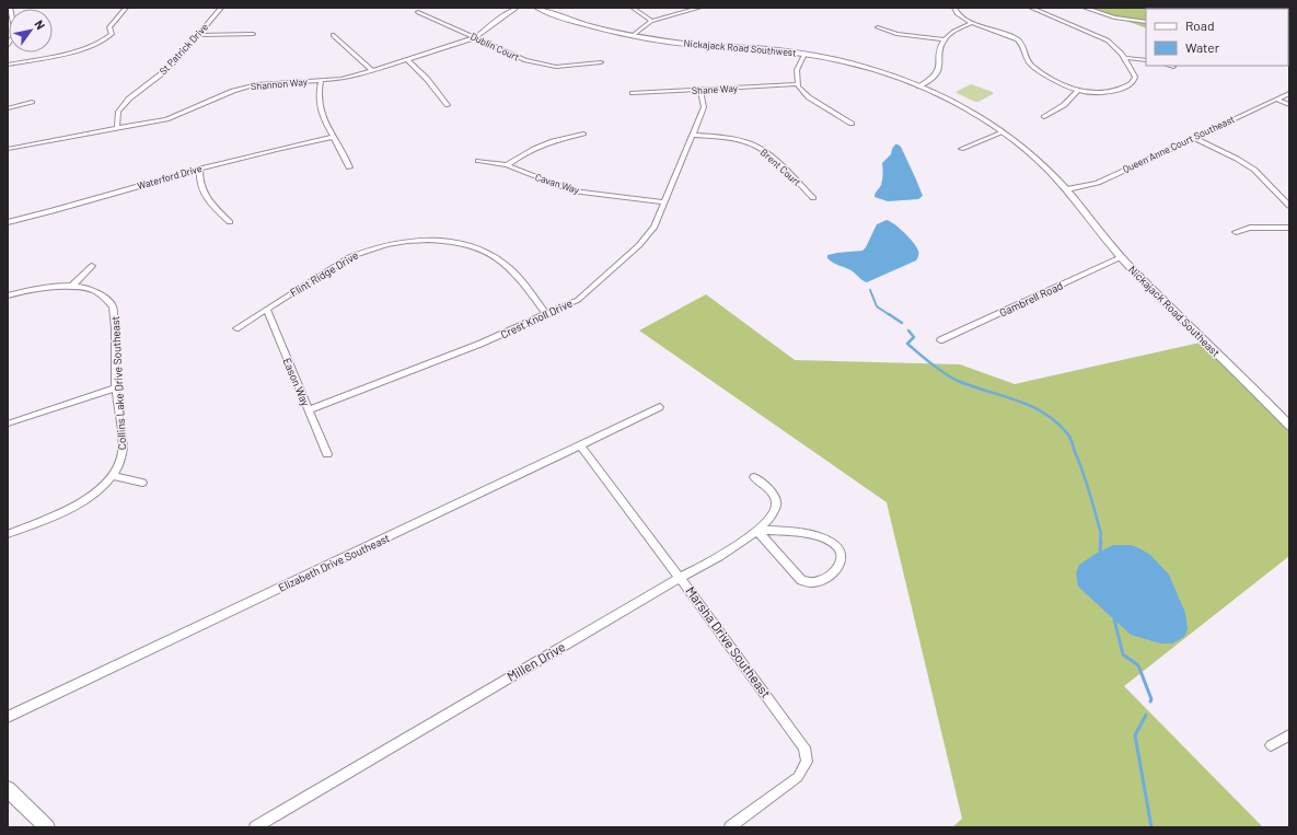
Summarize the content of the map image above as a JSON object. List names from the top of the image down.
{
  "streets": {
    "street": [
      "Dublin Court",
      "Nickajack Road Southwest",
      "St Patrick Drive",
      "Shannon Way",
      "Shane Way",
      "Queen Anne Court Southeast",
      "Brent Court",
      "Waterford Drive",
      "Cavan Way",
      "Flint Ridge Drive",
      "Gambrell Road",
      "Nickajack Road Southeast",
      "Crest Knoll Drive",
      "Eason Way",
      "Collins Lake Drive Southeast",
      "Elizabeth Drive Southeast",
      "Marsha Drive Southeast",
      "Millen Drive"
    ]
  },
  "crossings": [
    ["Dublin Court", "Shannon Way"],
    ["Nickajack Road Southwest", "Queen Anne Court Southeast"],
    ["Nickajack Road Southwest", "Nickajack Road Southeast"],
    ["St Patrick Drive", "Shannon Way"],
    ["Shane Way", "Crest Knoll Drive"],
    ["Queen Anne Court Southeast", "Nickajack Road Southeast"],
    ["Brent Court", "Crest Knoll Drive"],
    ["Cavan Way", "Crest Knoll Drive"],
    ["Flint Ridge Drive", "Crest Knoll Drive"],
    ["Flint Ridge Drive", "Eason Way"],
    ["Gambrell Road", "Nickajack Road Southeast"],
    ["Crest Knoll Drive", "Eason Way"],
    ["Elizabeth Drive Southeast", "Marsha Drive Southeast"],
    ["Marsha Drive Southeast", "Millen Drive"]
  ],
  "legend": ["Road", "Water"],
  "north": "top right"
}
